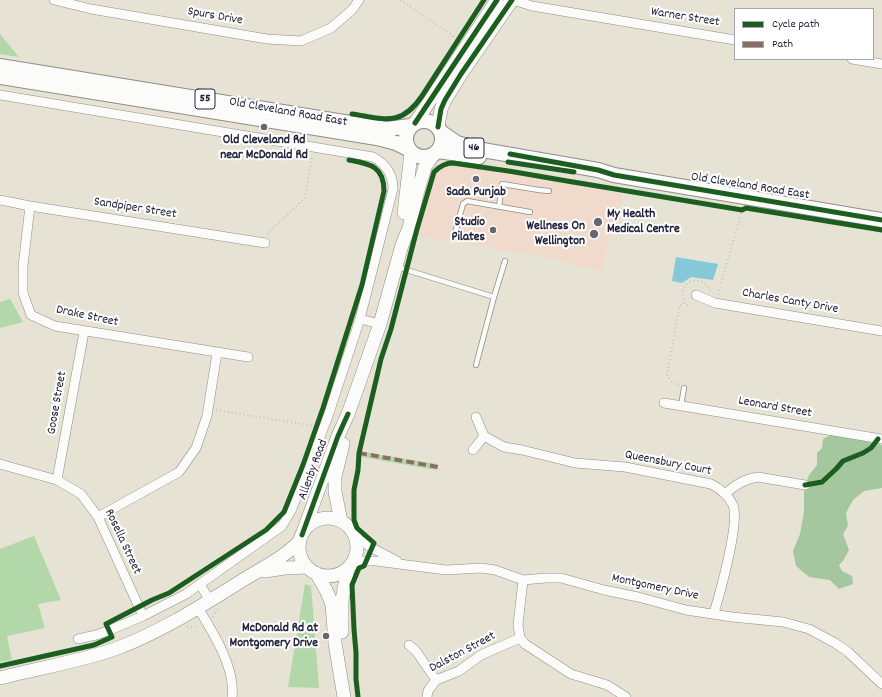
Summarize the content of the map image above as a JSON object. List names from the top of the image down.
{
  "streets": {
    "main road": [
      "55",
      "Old Cleveland Road East",
      "46",
      "Allenby Road"
    ],
    "street": [
      "Spurs Drive",
      "Warner Street",
      "Sandpiper Street",
      "Charles Canty Drive",
      "Drake Street",
      "Goose Street",
      "Leonard Street",
      "Queensbury Court",
      "Rosella Street",
      "Montgomery Drive",
      "Dalston Street"
    ]
  },
  "crossings": [
    ["Old Cleveland Road East", "46"],
    ["Old Cleveland Road East", "Allenby Road"],
    ["46", "Allenby Road"],
    ["Sandpiper Street", "Drake Street"],
    ["Drake Street", "Goose Street"],
    ["Goose Street", "Rosella Street"],
    ["Allenby Road", "Rosella Street"],
    ["Allenby Road", "Montgomery Drive"]
  ],
  "places": [
    "Old Cleveland Rd near McDonald Rd",
    "Sada Punjab",
    "My Health Medical Centre",
    "Studio Pilates",
    "Wellness On Wellington",
    "McDonald Rd at Montgomery Drive"
  ],
  "legend": ["Cycle path", "Path"]
}
